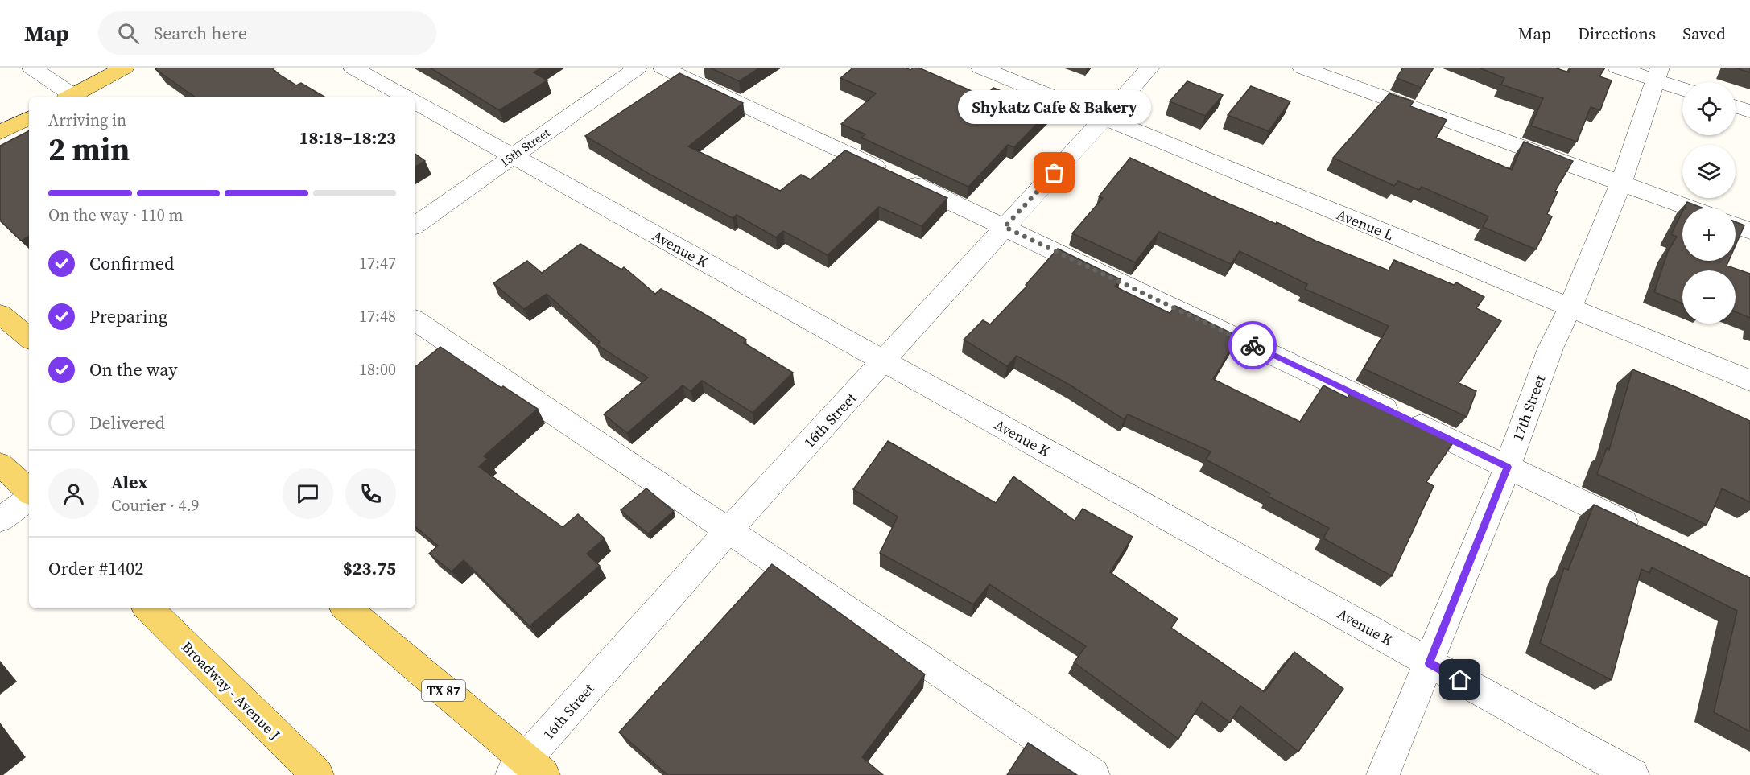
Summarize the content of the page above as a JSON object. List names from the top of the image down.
{
  "streets": {
    "main road": ["Broadway - Avenue J", "TX 87"],
    "street": [
      "15th Street",
      "Avenue L",
      "Avenue K",
      "17th Street",
      "16th Street"
    ]
  },
  "crossings": [
    ["15th Street", "Avenue K"],
    ["Avenue L", "17th Street"],
    ["Avenue L", "16th Street"],
    ["Avenue K", "17th Street"],
    ["Avenue K", "16th Street"],
    ["16th Street", "TX 87"]
  ],
  "places": ["Shykatz Cafe & Bakery"],
  "page": {
    "header": "Map",
    "search": "Search here",
    "nav": ["Map", "Directions", "Saved"],
    "map_buttons": ["+", "−"],
    "bubble": "Shykatz Cafe & Bakery",
    "heading": ["2 min", "Arriving in", "18:18–18:23"],
    "panel": [
      "Alex",
      "Courier · 4.9",
      "Order #1402",
      "$23.75"
    ],
    "bar": "On the way · 110 m",
    "list": [
      ["Confirmed", "17:47"],
      ["Preparing", "17:48"],
      ["On the way", "18:00"],
      "Delivered"
    ]
  }
}
